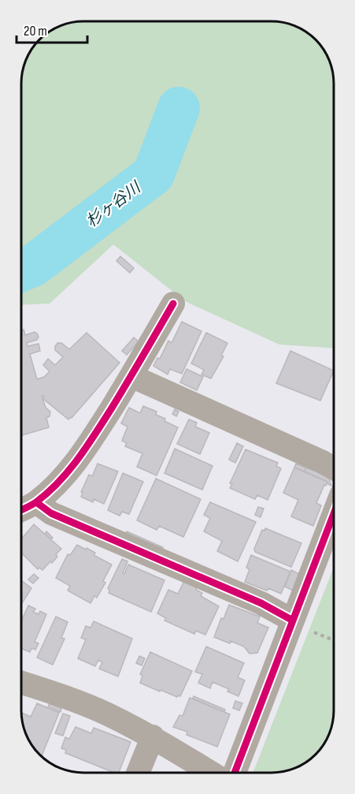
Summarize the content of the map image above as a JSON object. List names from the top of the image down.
{
  "water": ["杉ヶ谷川"],
  "scale_bar": "20 m"
}
